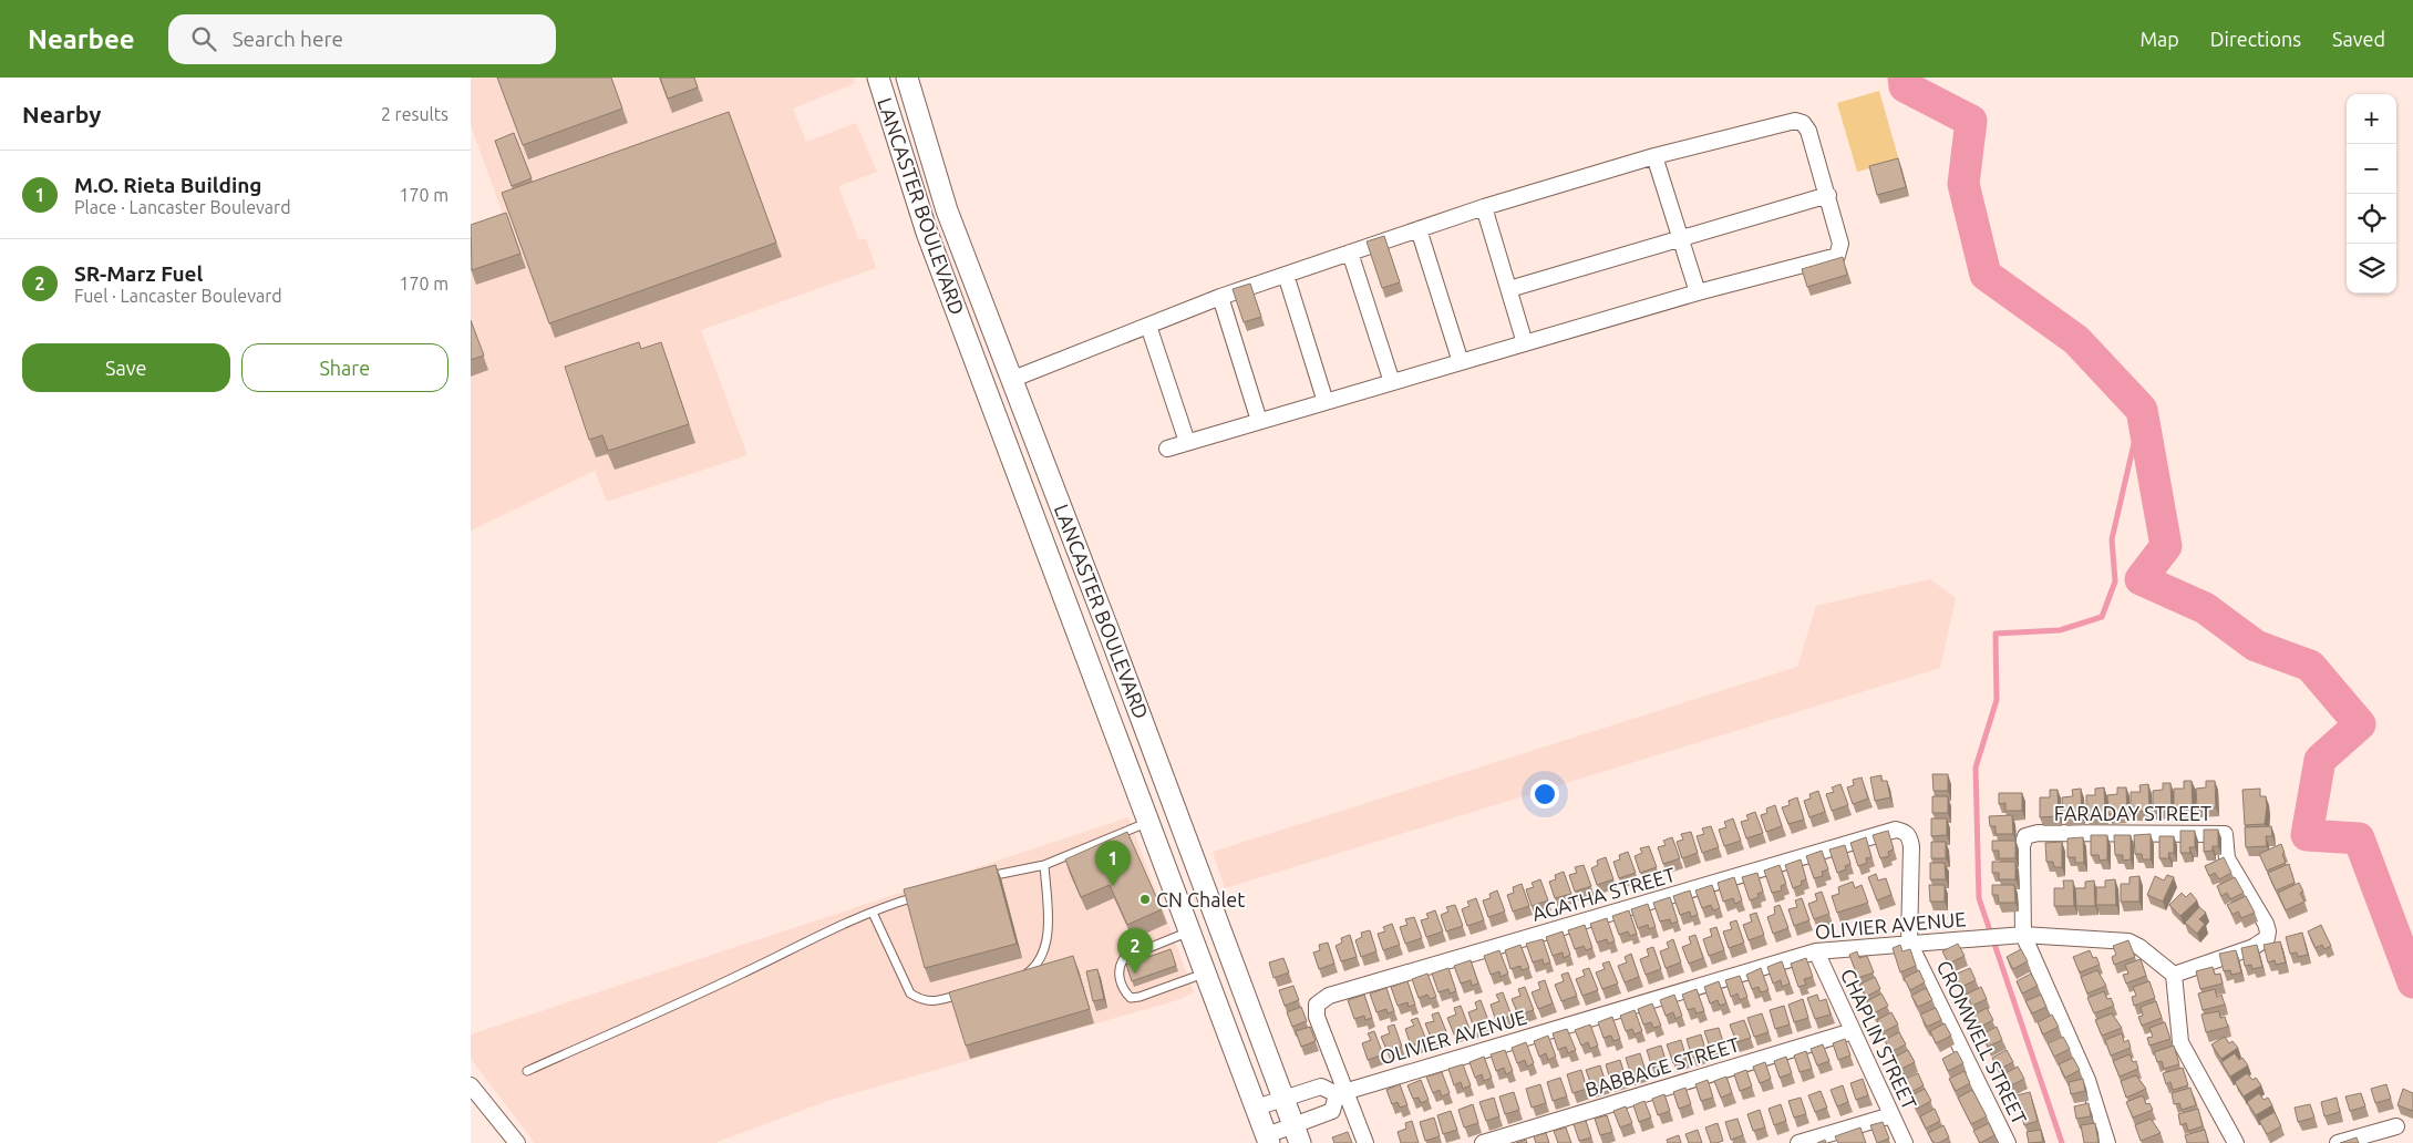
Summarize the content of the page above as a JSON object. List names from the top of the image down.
{
  "streets": {
    "main road": ["LANCASTER BOULEVARD"],
    "street": [
      "FARADAY STREET",
      "AGATHA STREET",
      "OLIVIER AVENUE",
      "CHAPLIN STREET",
      "CROMWELL STREET",
      "BABBAGE STREET"
    ]
  },
  "crossings": [
    ["LANCASTER BOULEVARD", "OLIVIER AVENUE"],
    ["FARADAY STREET", "OLIVIER AVENUE"],
    ["AGATHA STREET", "OLIVIER AVENUE"],
    ["AGATHA STREET", "CROMWELL STREET"],
    ["OLIVIER AVENUE", "CHAPLIN STREET"],
    ["OLIVIER AVENUE", "CROMWELL STREET"],
    ["CHAPLIN STREET", "BABBAGE STREET"]
  ],
  "places": ["CN Chalet"],
  "page": {
    "header": "Nearbee",
    "search": "Search here",
    "nav": ["Map", "Directions", "Saved"],
    "heading": ["Nearby", "2 results"],
    "map_buttons": ["+", "−"],
    "list": [
      {
        "mark": "1",
        "name": "M.O. Rieta Building",
        "note": "Place · Lancaster Boulevard",
        "value": "170 m"
      },
      {
        "mark": "2",
        "name": "SR-Marz Fuel",
        "note": "Fuel · Lancaster Boulevard",
        "value": "170 m"
      }
    ],
    "buttons": ["Save", "Share"],
    "pins": ["1", "2"]
  }
}
